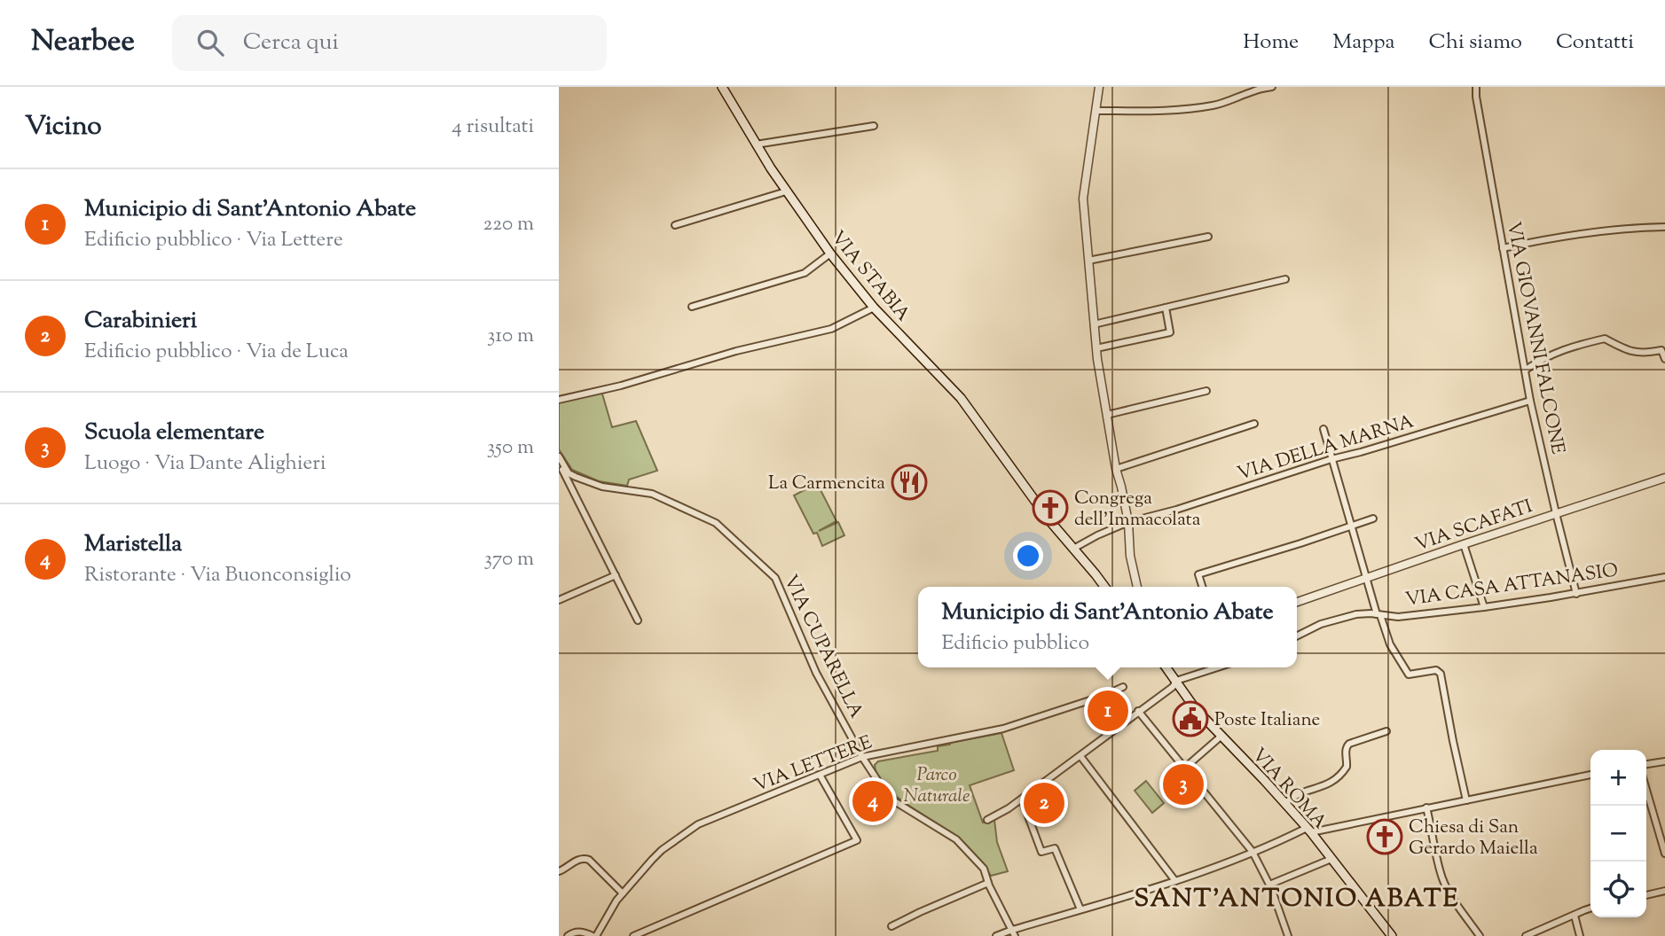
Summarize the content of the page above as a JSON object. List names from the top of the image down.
{
  "streets": {
    "main road": ["VIA STABIA", "VIA ROMA"],
    "street": [
      "VIA GIOVANNI FALCONE",
      "VIA DELLA MARNA",
      "VIA SCAFATI",
      "VIA CASA ATTANASIO",
      "VIA CUPARELLA",
      "VIA LETTERE"
    ]
  },
  "crossings": [
    ["VIA STABIA", "VIA DELLA MARNA"],
    ["VIA GIOVANNI FALCONE", "VIA DELLA MARNA"],
    ["VIA GIOVANNI FALCONE", "VIA SCAFATI"],
    ["VIA GIOVANNI FALCONE", "VIA CASA ATTANASIO"],
    ["VIA CUPARELLA", "VIA LETTERE"]
  ],
  "districts": ["SANT'ANTONIO ABATE"],
  "parks": ["Parco Naturale"],
  "places": {
    "restaurant": ["La Carmencita"],
    "church": ["Congrega dell'Immacolata", "Chiesa di San Gerardo Maiella"],
    "public building": ["Poste Italiane"]
  },
  "page": {
    "header": "Nearbee",
    "search": "Cerca qui",
    "nav": [
      "Home",
      "Mappa",
      "Chi siamo",
      "Contatti"
    ],
    "heading": ["Vicino", "4 risultati"],
    "list": [
      {
        "mark": "1",
        "name": "Municipio di Sant'Antonio Abate",
        "note": "Edificio pubblico · Via Lettere",
        "value": "220 m"
      },
      {
        "mark": "2",
        "name": "Carabinieri",
        "note": "Edificio pubblico · Via de Luca",
        "value": "310 m"
      },
      {
        "mark": "3",
        "name": "Scuola elementare",
        "note": "Luogo · Via Dante Alighieri",
        "value": "350 m"
      },
      {
        "mark": "4",
        "name": "Maristella",
        "note": "Ristorante · Via Buonconsiglio",
        "value": "370 m"
      }
    ],
    "popup": ["Municipio di Sant'Antonio Abate", "Edificio pubblico"],
    "pins": [
      "1",
      "3",
      "4",
      "2"
    ],
    "map_buttons": ["+", "−"]
  }
}
